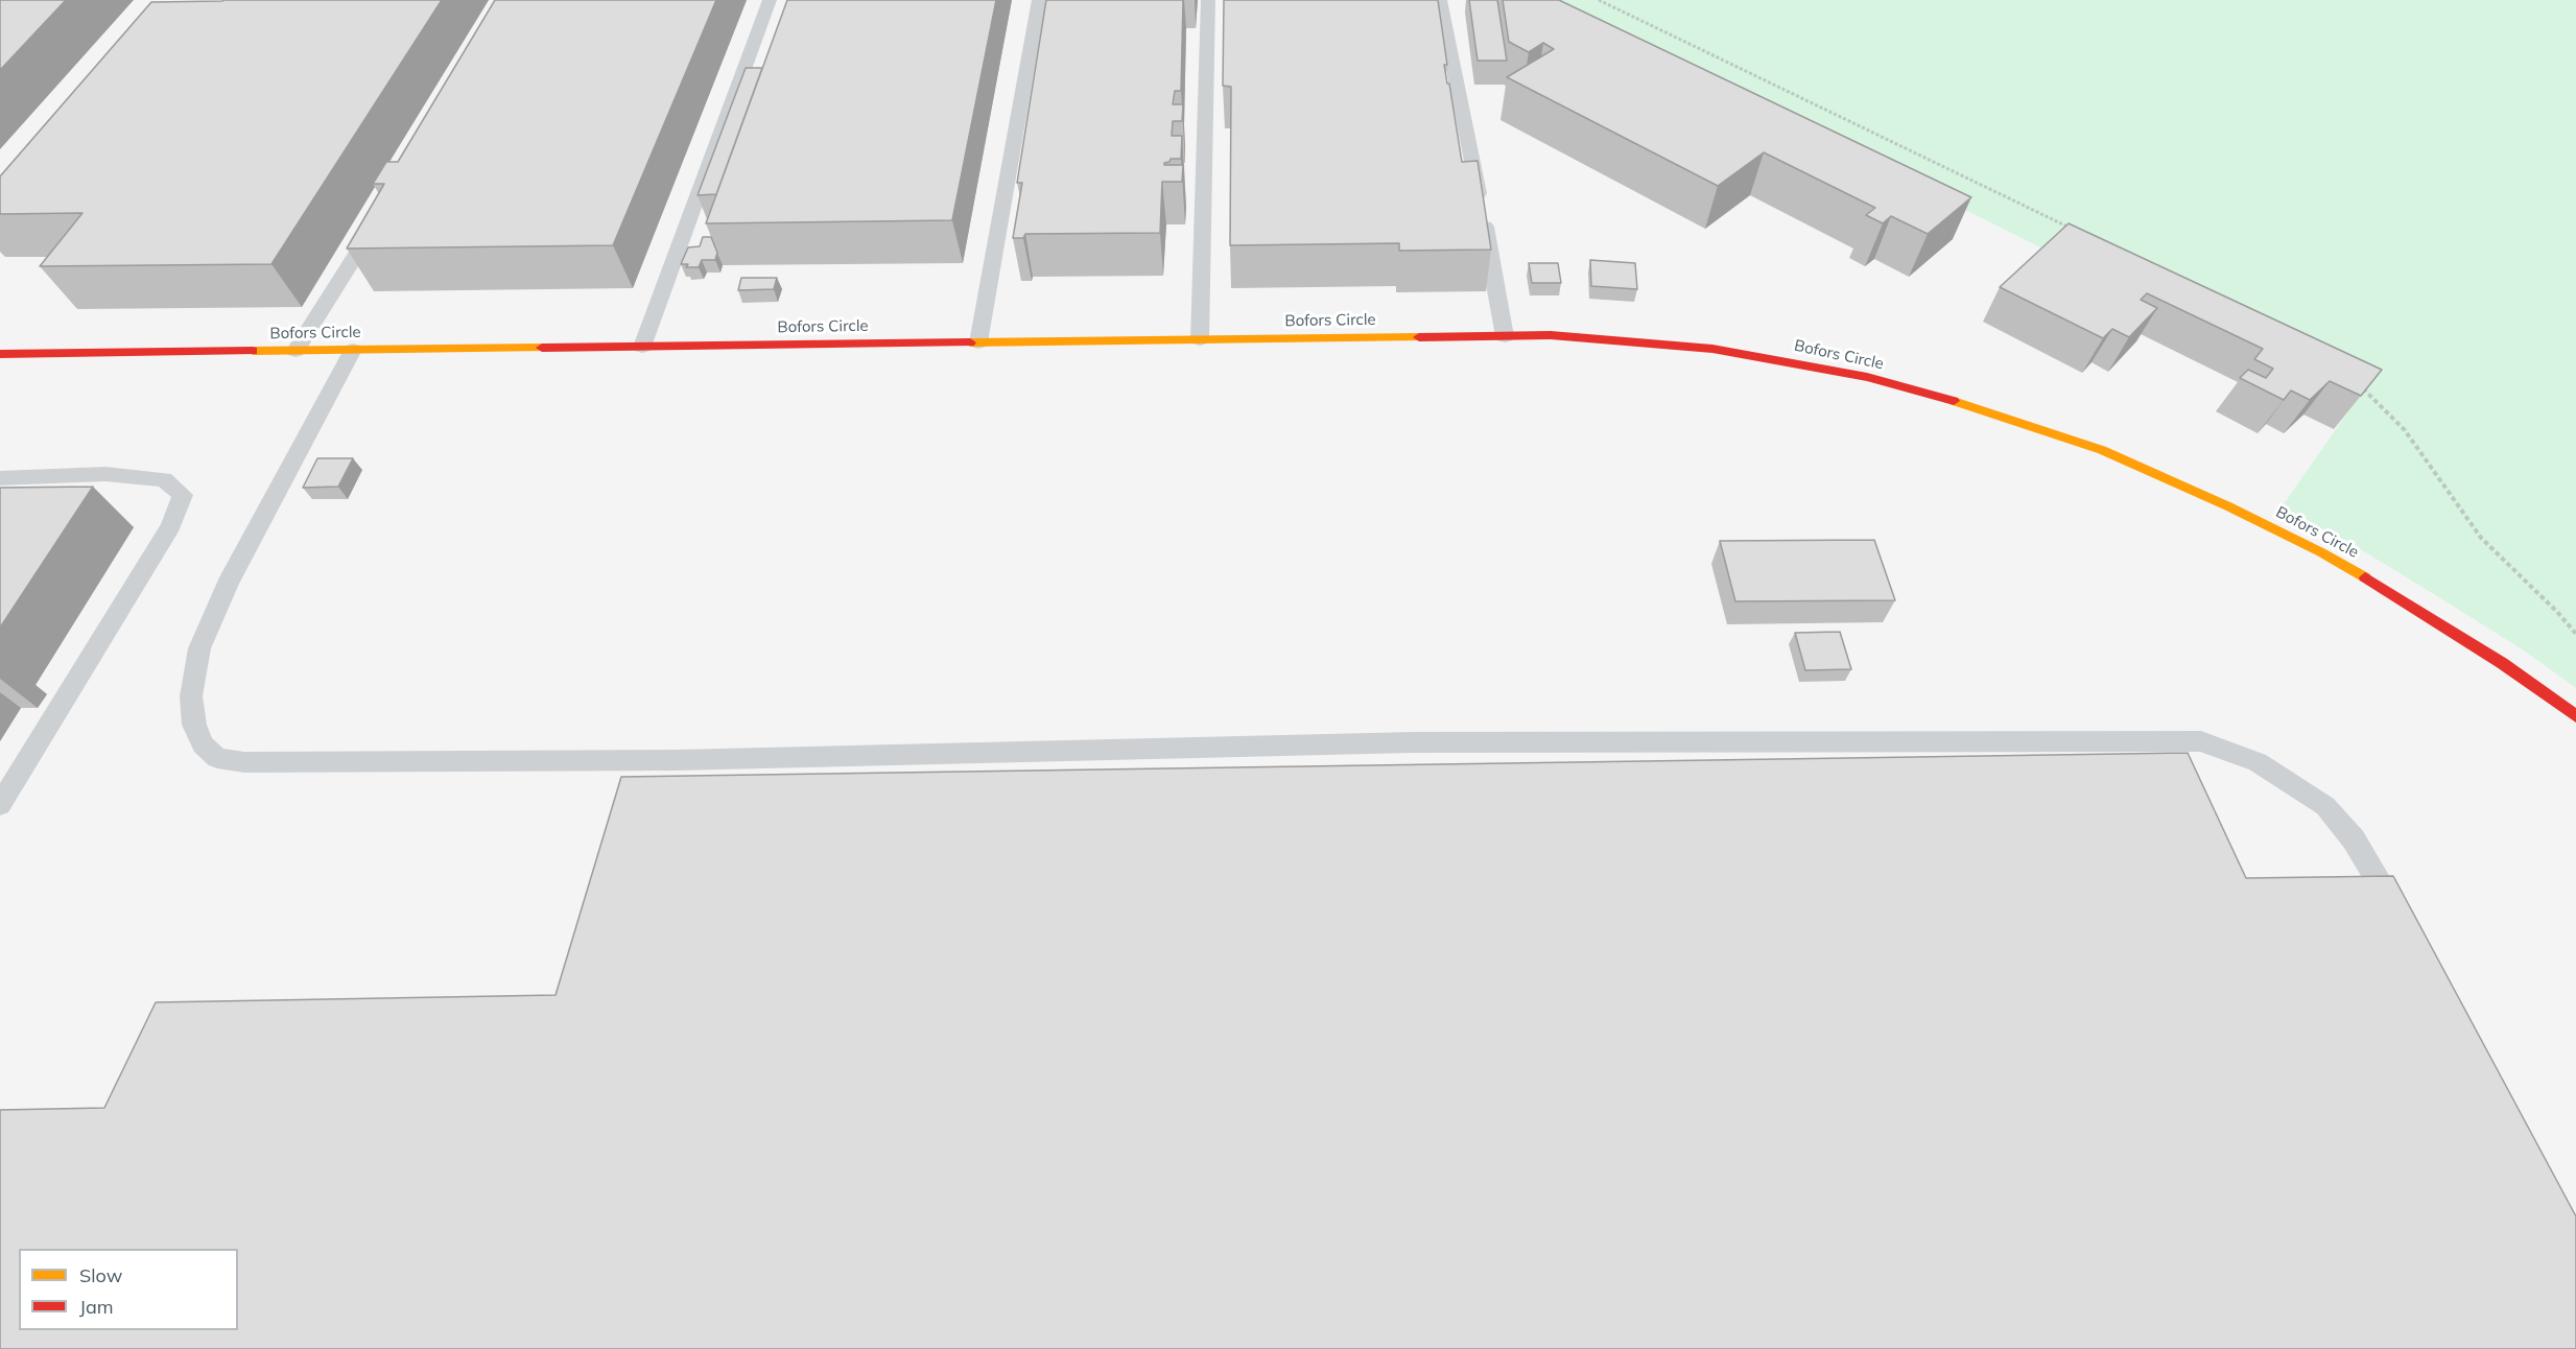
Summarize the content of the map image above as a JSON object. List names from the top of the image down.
{
  "streets": {
    "street": ["Bofors Circle"]
  },
  "legend": ["Slow", "Jam"]
}
